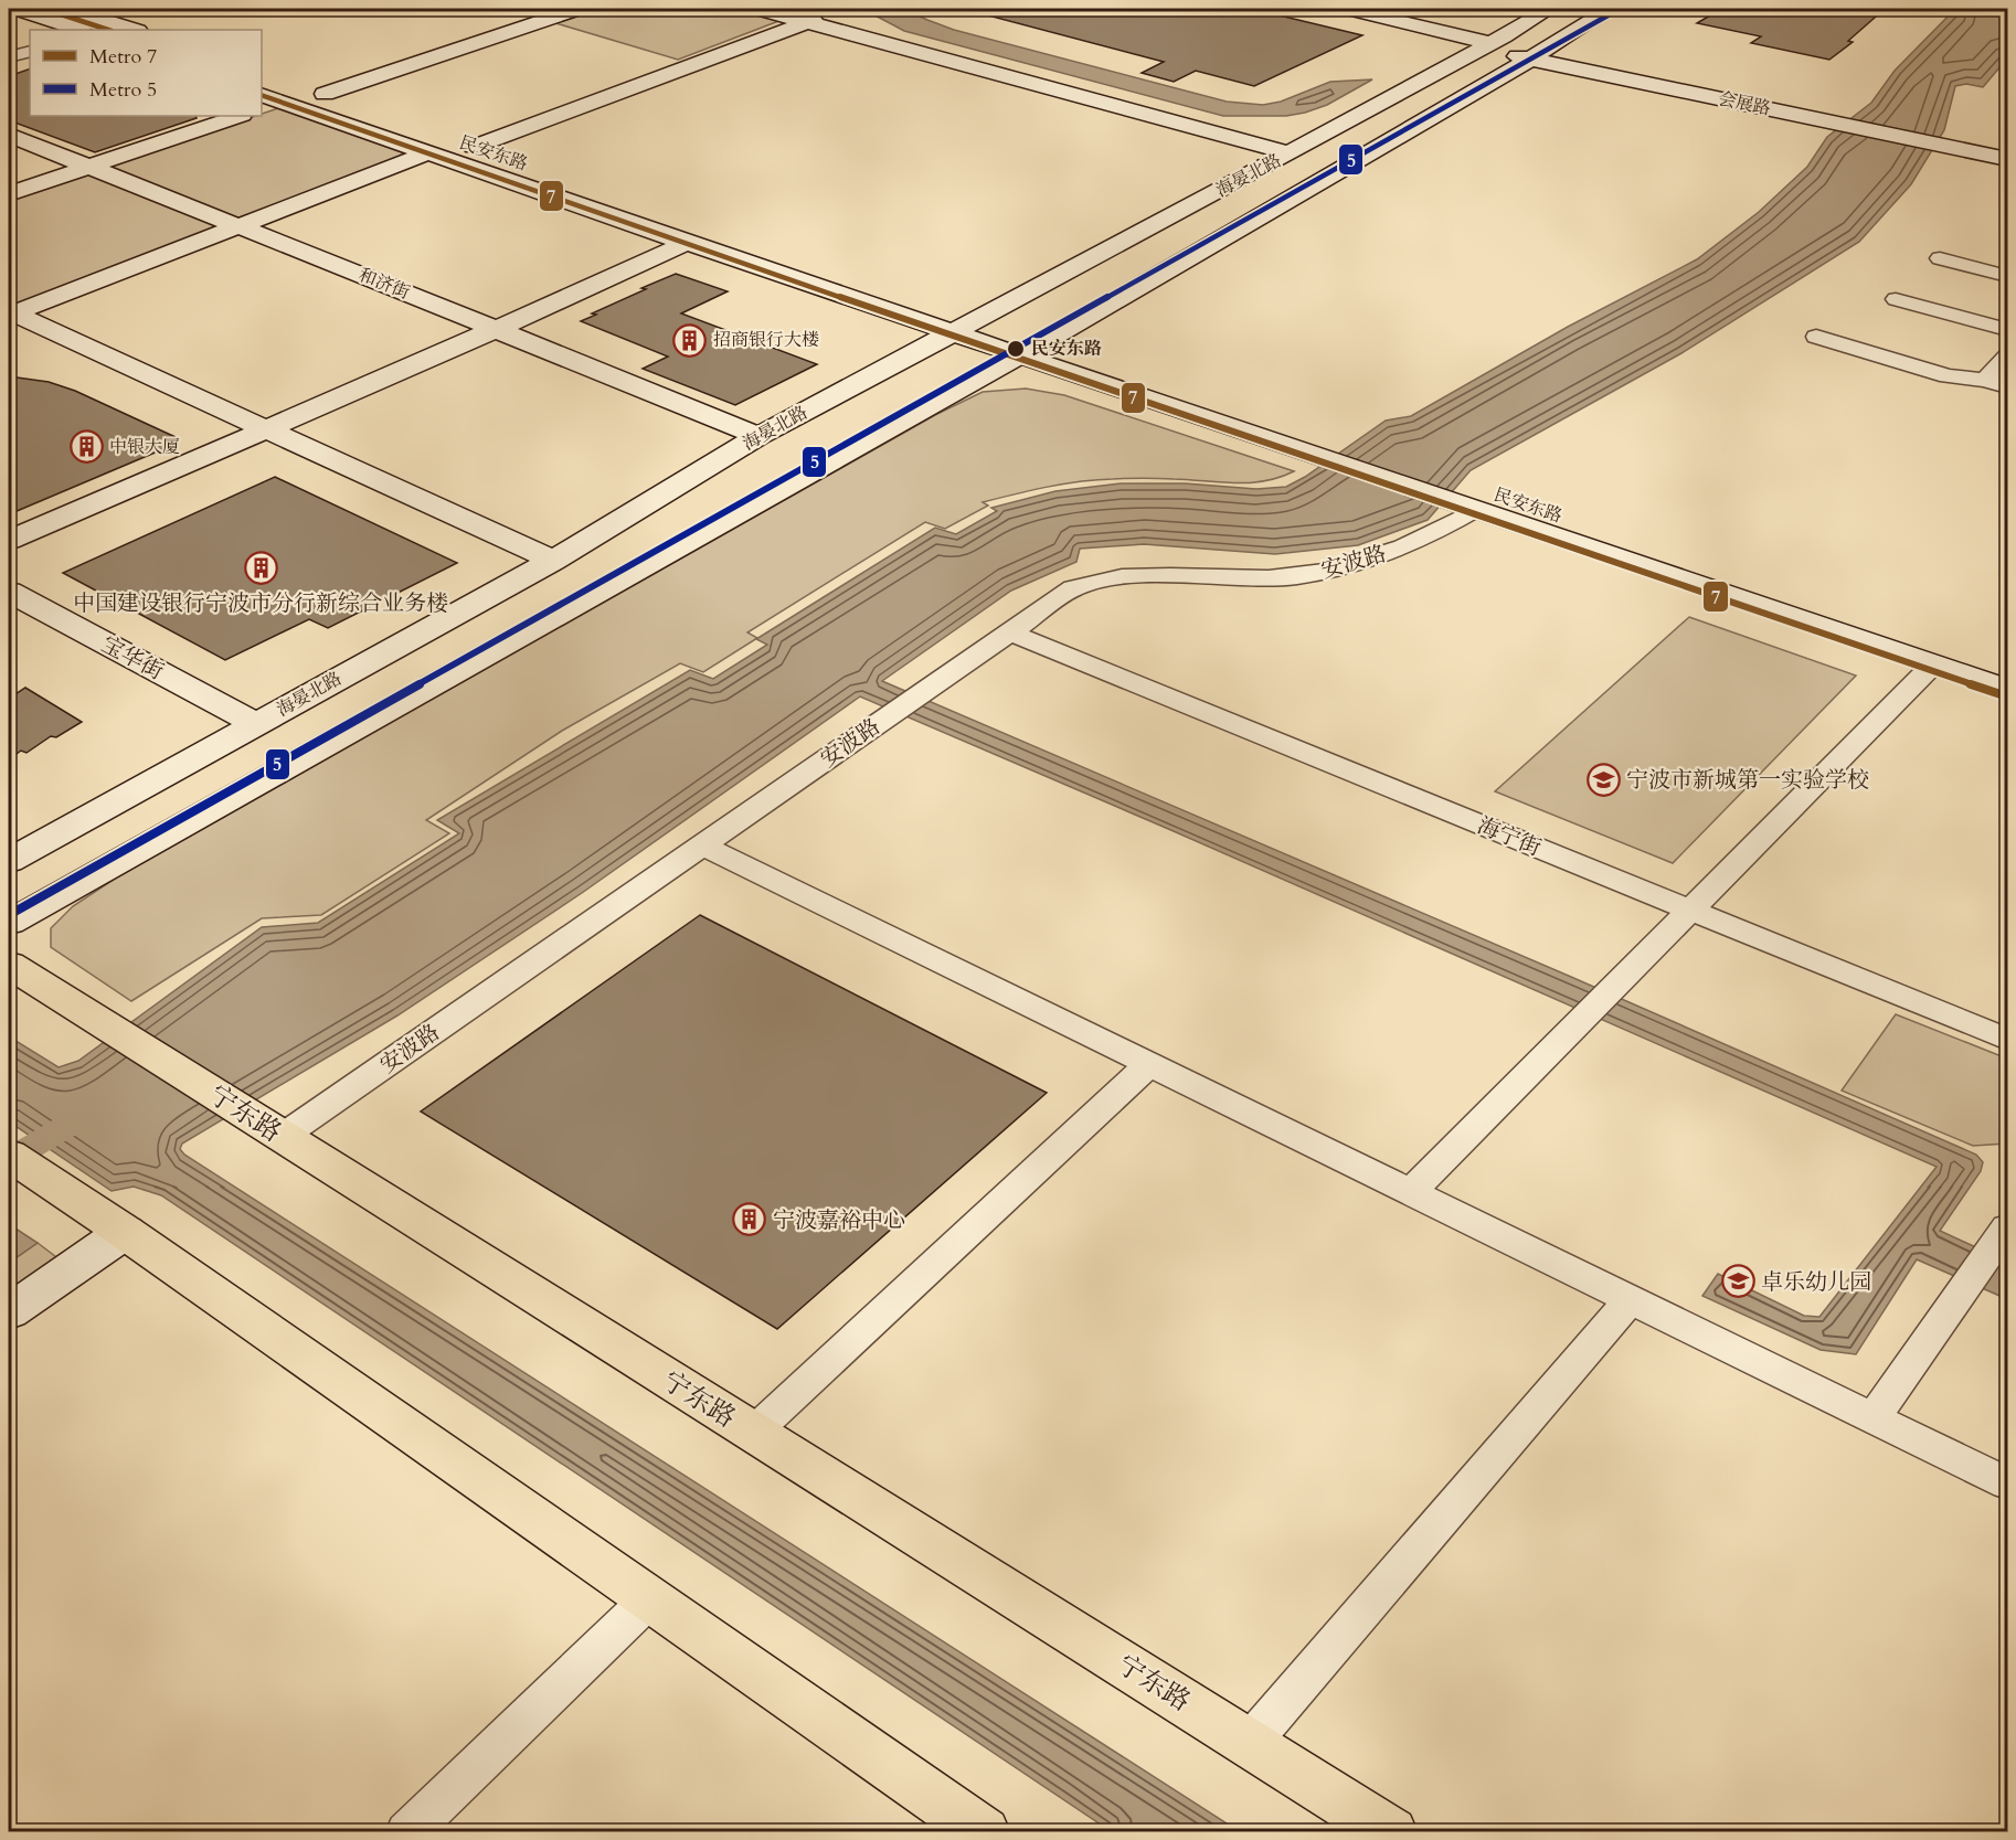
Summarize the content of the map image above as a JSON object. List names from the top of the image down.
{
  "streets": {
    "main road": [
      "会展路",
      "民安东路",
      "海晏北路",
      "和济街",
      "宝华街",
      "宁东路"
    ],
    "street": ["安波路", "海宁街"]
  },
  "crossings": [
    ["会展路", "海晏北路"],
    ["民安东路", "海晏北路"],
    ["民安东路", "安波路"],
    ["海晏北路", "和济街"],
    ["海晏北路", "宝华街"],
    ["安波路", "海宁街"],
    ["安波路", "宁东路"]
  ],
  "places": {
    "building": [
      "招商银行大楼",
      "中银大厦",
      "中国建设银行宁波市分行新综合业务楼",
      "宁波嘉裕中心"
    ],
    "other": ["民安东路"],
    "school or university": ["宁波市新城第一实验学校", "卓乐幼儿园"]
  },
  "lines": ["metro line 7", "metro line 5"],
  "legend": ["Metro 7", "Metro 5"]
}
